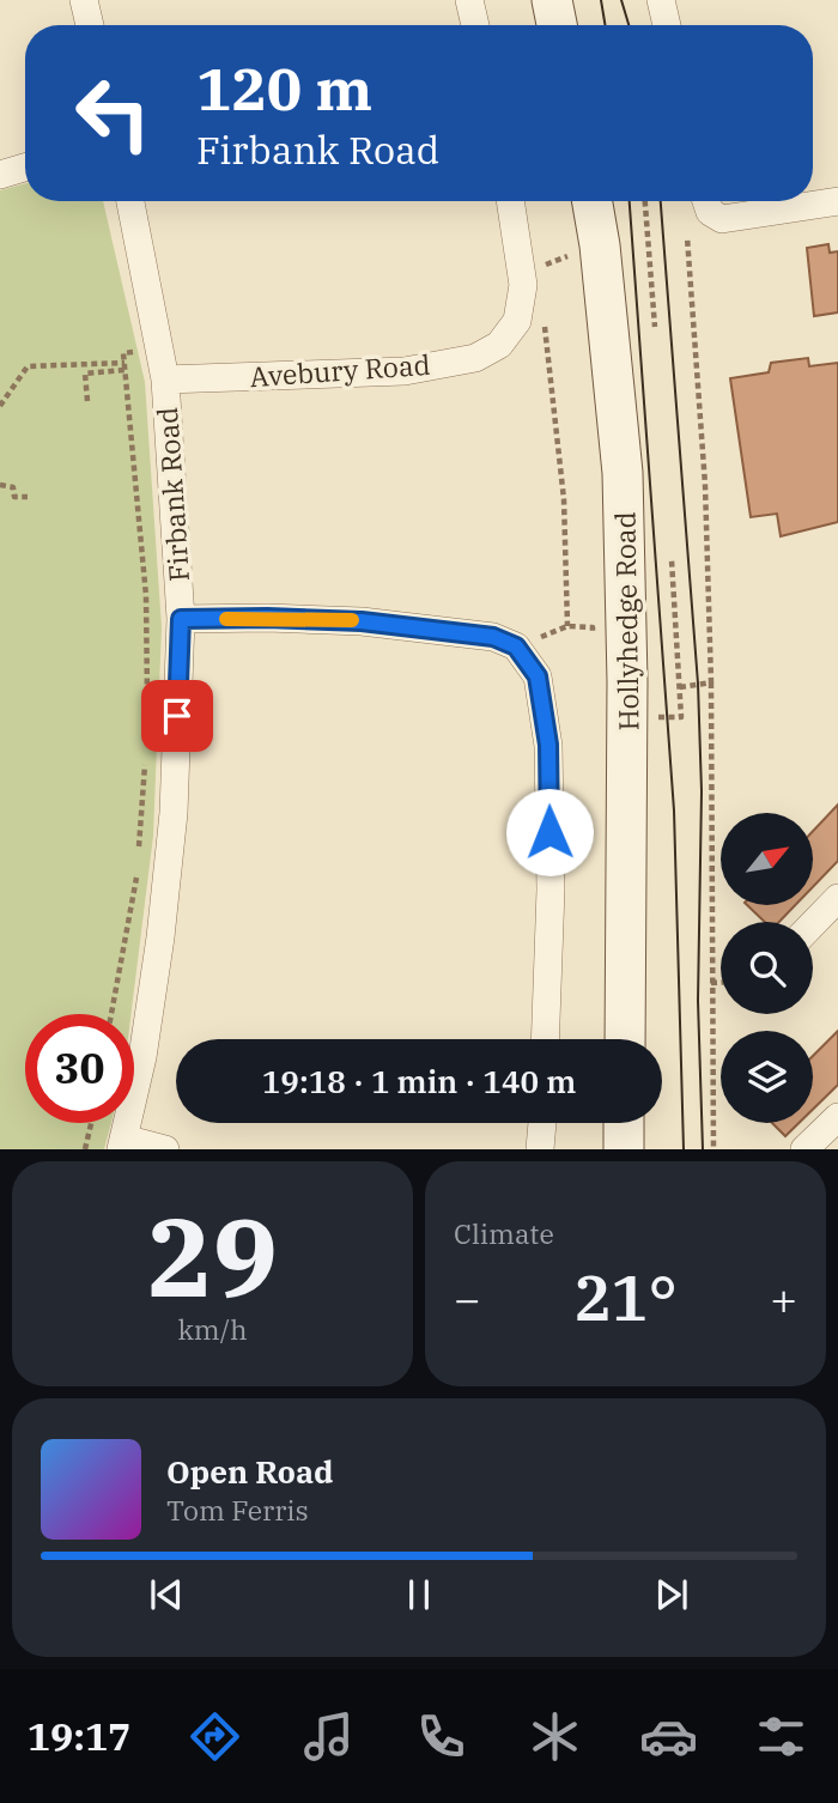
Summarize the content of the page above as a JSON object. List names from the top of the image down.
{
  "streets": {
    "street": ["Avebury Road", "Firbank Road", "Hollyhedge Road"]
  },
  "crossings": [
    ["Avebury Road", "Firbank Road"]
  ],
  "north": "top right",
  "page": {
    "turn": ["120 m", "Firbank Road"],
    "limit": "30",
    "trip": "19:18 · 1 min · 140 m",
    "tile": [
      ["29", "km/h"],
      "Climate"
    ],
    "heat": ["−", "21°", "+"],
    "song": ["Open Road", "Tom Ferris"],
    "tabs": "19:17"
  }
}
